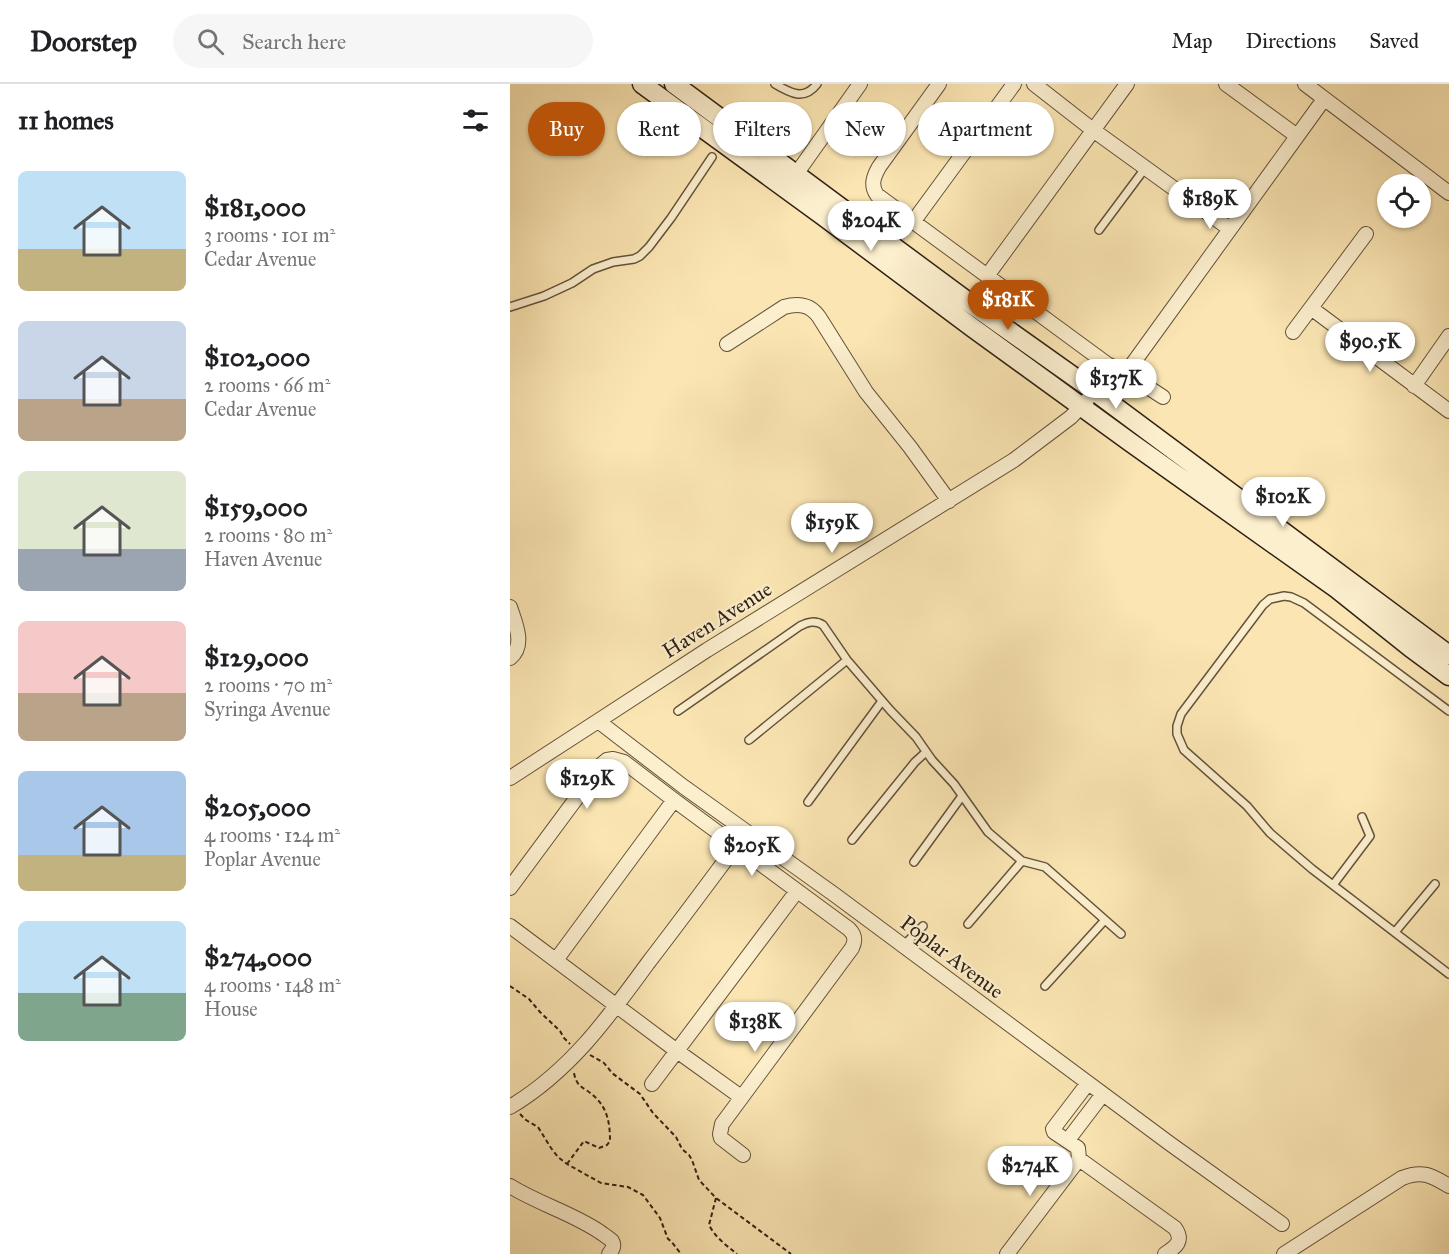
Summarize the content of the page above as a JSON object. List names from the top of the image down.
{
  "streets": {
    "street": ["Haven Avenue", "Poplar Avenue"]
  },
  "crossings": [
    ["Haven Avenue", "Poplar Avenue"]
  ],
  "page": {
    "header": "Doorstep",
    "search": "Search here",
    "nav": ["Map", "Directions", "Saved"],
    "heading": "11 homes",
    "chip": [
      "Buy",
      "Rent",
      "Filters",
      "New",
      "Apartment"
    ],
    "list": [
      {
        "name": "$181,000",
        "note": "3 rooms · 101 m² · Cedar Avenue"
      },
      {
        "name": "$102,000",
        "note": "2 rooms · 66 m² · Cedar Avenue"
      },
      {
        "name": "$159,000",
        "note": "2 rooms · 80 m² · Haven Avenue"
      },
      {
        "name": "$129,000",
        "note": "2 rooms · 70 m² · Syringa Avenue"
      },
      {
        "name": "$205,000",
        "note": "4 rooms · 124 m² · Poplar Avenue"
      },
      {
        "name": "$274,000",
        "note": "4 rooms · 148 m² · House"
      }
    ],
    "price": [
      "$189K",
      "$204K",
      "$181K",
      "$90.5K",
      "$137K",
      "$102K",
      "$159K",
      "$129K",
      "$205K",
      "$138K",
      "$274K"
    ]
  }
}
